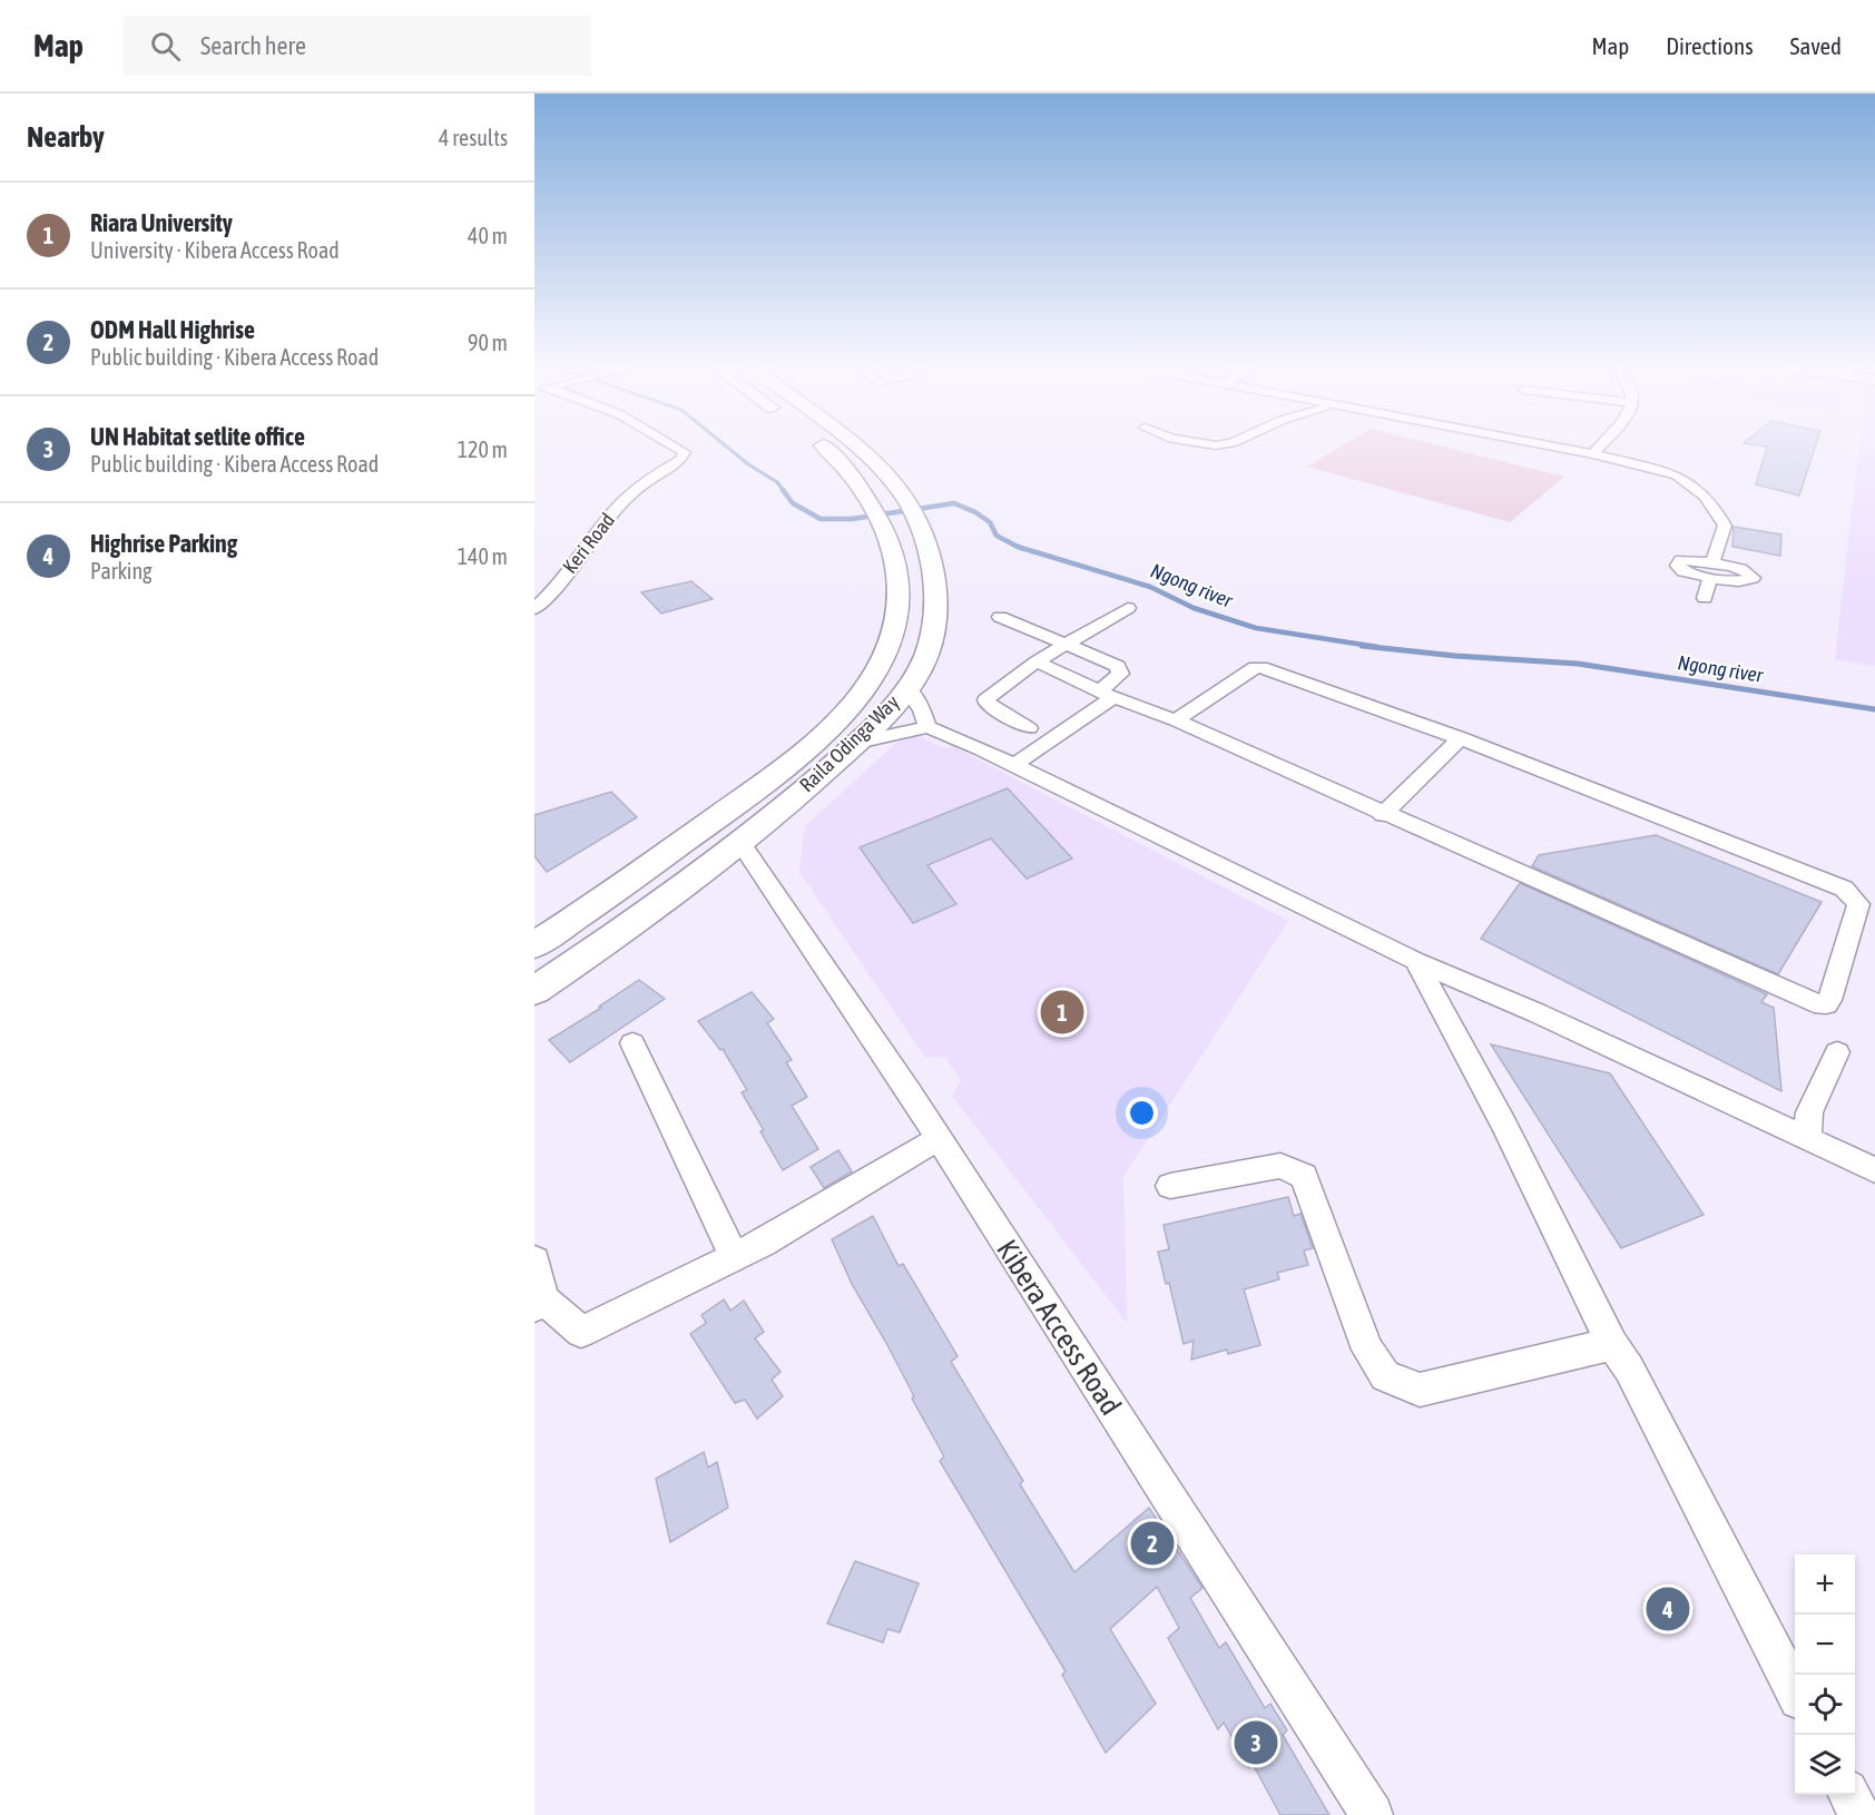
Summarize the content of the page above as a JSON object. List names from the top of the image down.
{
  "streets": {
    "main road": ["Raila Odinga Way"],
    "street": ["Keri Road", "Kibera Access Road"]
  },
  "crossings": [
    ["Raila Odinga Way", "Kibera Access Road"]
  ],
  "water": ["Ngong river"],
  "page": {
    "header": "Map",
    "search": "Search here",
    "nav": ["Map", "Directions", "Saved"],
    "heading": ["Nearby", "4 results"],
    "list": [
      {
        "mark": "1",
        "name": "Riara University",
        "note": "University · Kibera Access Road",
        "value": "40 m"
      },
      {
        "mark": "2",
        "name": "ODM Hall Highrise",
        "note": "Public building · Kibera Access Road",
        "value": "90 m"
      },
      {
        "mark": "3",
        "name": "UN Habitat setlite office",
        "note": "Public building · Kibera Access Road",
        "value": "120 m"
      },
      {
        "mark": "4",
        "name": "Highrise Parking",
        "note": "Parking",
        "value": "140 m"
      }
    ],
    "pins": [
      "1",
      "2",
      "4",
      "3"
    ],
    "map_buttons": ["+", "−"]
  }
}
